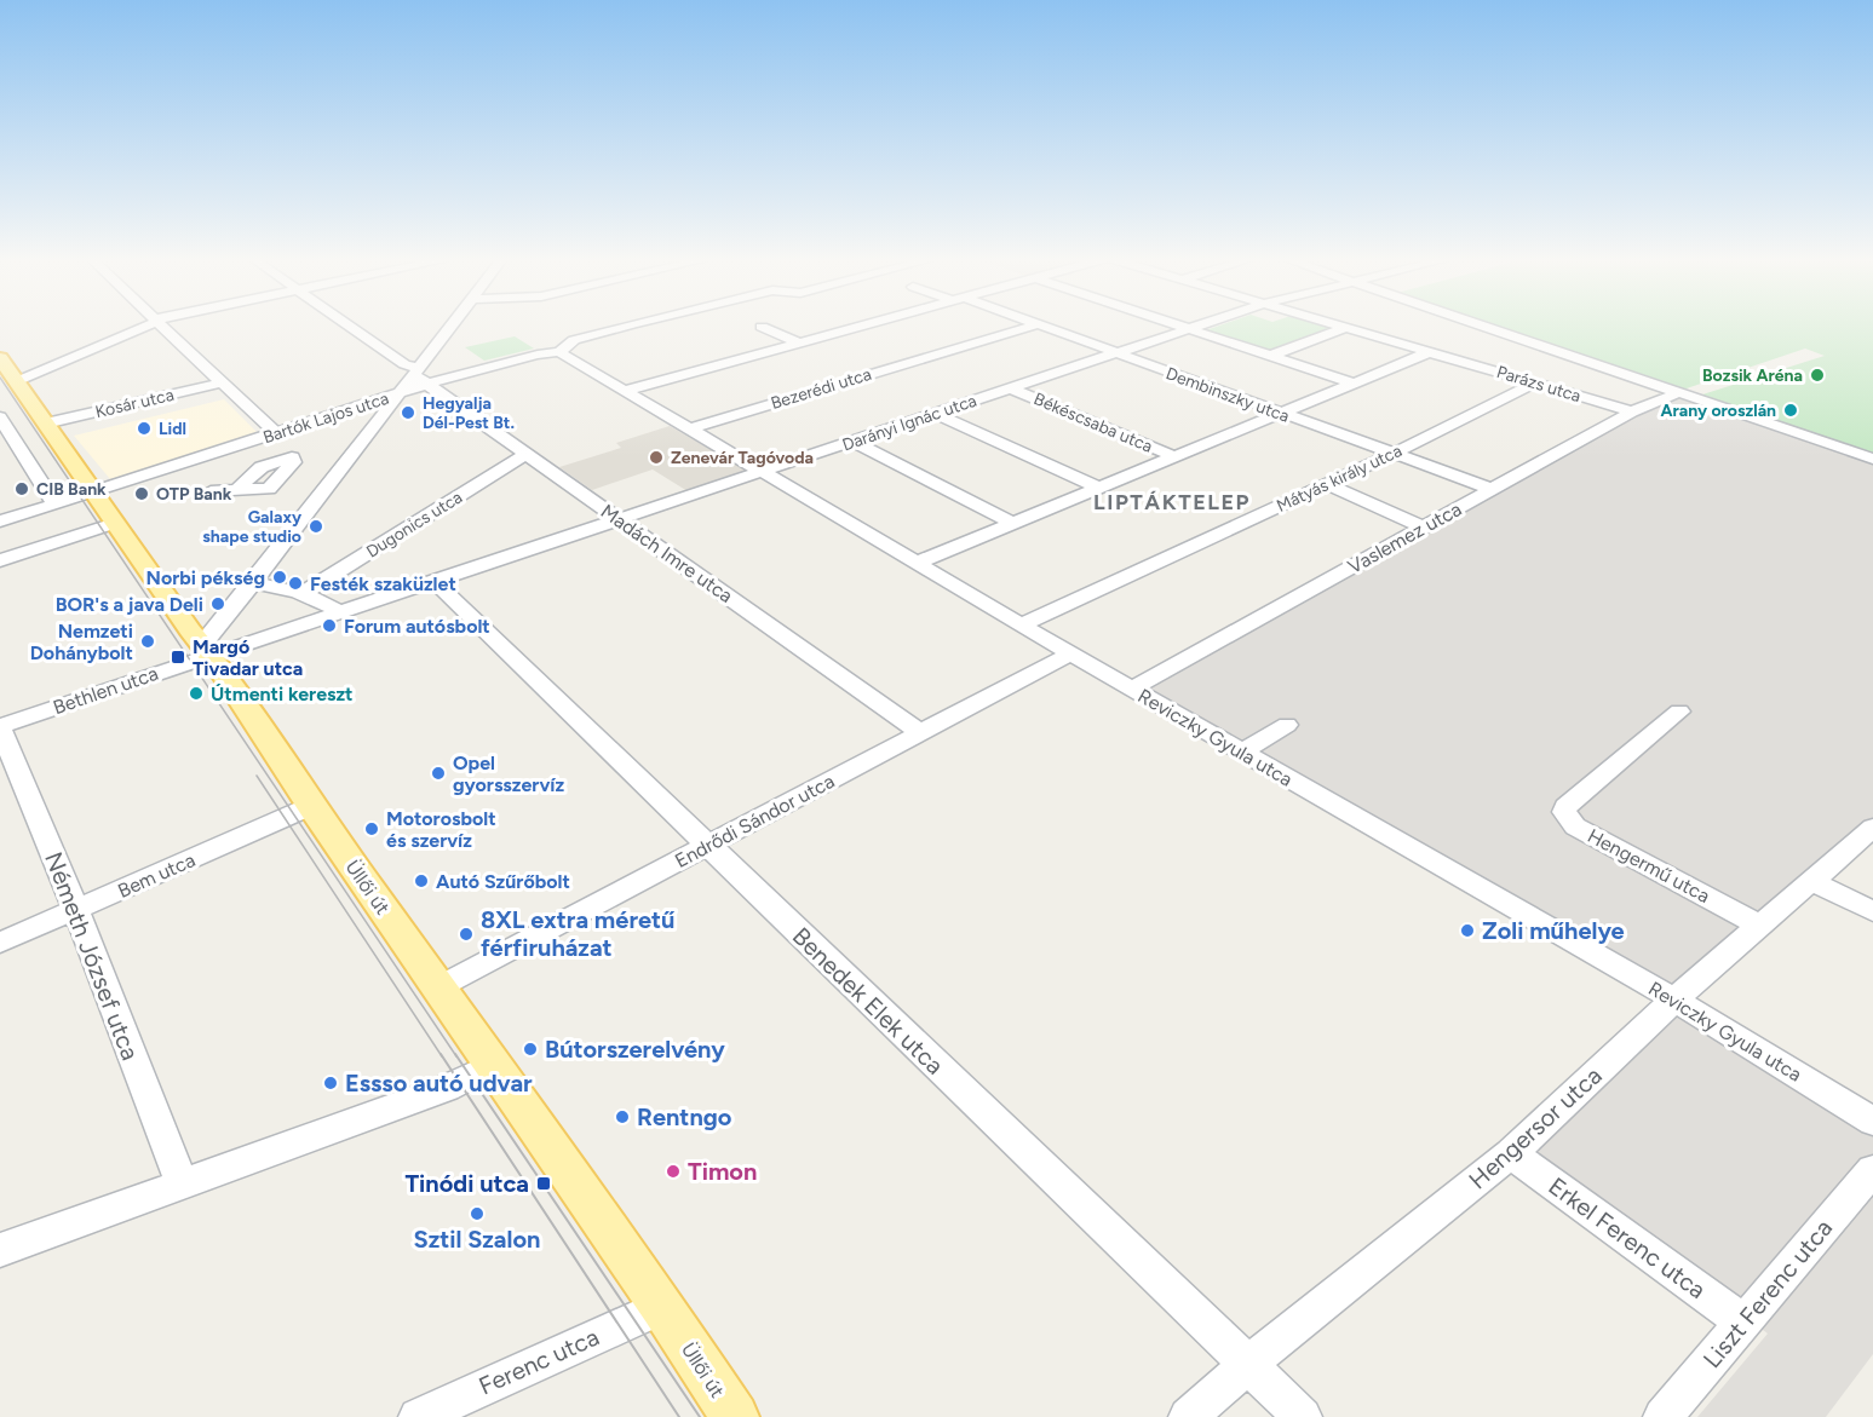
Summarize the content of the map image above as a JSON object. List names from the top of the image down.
{
  "streets": {
    "main road": ["Üllői út"],
    "street": [
      "Parázs utca",
      "Bezerédi utca",
      "Dembinszky utca",
      "Kosár utca",
      "Bartók Lajos utca",
      "Darányi Ignác utca",
      "Békéscsaba utca",
      "Mátyás király utca",
      "Dugonics utca",
      "Vaslemez utca",
      "Madách Imre utca",
      "Bethlen utca",
      "Reviczky Gyula utca",
      "Endrődi Sándor utca",
      "Hengermű utca",
      "Bem utca",
      "Németh József utca",
      "Benedek Elek utca",
      "Hengersor utca",
      "Erkel Ferenc utca",
      "Liszt Ferenc utca",
      "Ferenc utca"
    ]
  },
  "crossings": [
    ["Parázs utca", "Mátyás király utca"],
    ["Parázs utca", "Vaslemez utca"],
    ["Bezerédi utca", "Reviczky Gyula utca"],
    ["Dembinszky utca", "Darányi Ignác utca"],
    ["Dembinszky utca", "Mátyás király utca"],
    ["Dembinszky utca", "Vaslemez utca"],
    ["Kosár utca", "Üllői út"],
    ["Bartók Lajos utca", "Madách Imre utca"],
    ["Bartók Lajos utca", "Reviczky Gyula utca"],
    ["Bartók Lajos utca", "Üllői út"],
    ["Darányi Ignác utca", "Békéscsaba utca"],
    ["Darányi Ignác utca", "Madách Imre utca"],
    ["Darányi Ignác utca", "Bethlen utca"],
    ["Darányi Ignác utca", "Reviczky Gyula utca"],
    ["Darányi Ignác utca", "Üllői út"],
    ["Darányi Ignác utca", "Benedek Elek utca"],
    ["Mátyás király utca", "Reviczky Gyula utca"],
    ["Dugonics utca", "Madách Imre utca"],
    ["Vaslemez utca", "Reviczky Gyula utca"],
    ["Madách Imre utca", "Endrődi Sándor utca"],
    ["Bethlen utca", "Üllői út"],
    ["Bethlen utca", "Németh József utca"],
    ["Reviczky Gyula utca", "Endrődi Sándor utca"],
    ["Reviczky Gyula utca", "Hengersor utca"],
    ["Endrődi Sándor utca", "Üllői út"],
    ["Endrődi Sándor utca", "Benedek Elek utca"],
    ["Hengermű utca", "Hengersor utca"],
    ["Bem utca", "Üllői út"],
    ["Bem utca", "Németh József utca"],
    ["Üllői út", "Ferenc utca"],
    ["Benedek Elek utca", "Hengersor utca"],
    ["Hengersor utca", "Erkel Ferenc utca"],
    ["Erkel Ferenc utca", "Liszt Ferenc utca"]
  ],
  "districts": ["LIPTÁKTELEP"],
  "places": {
    "other": [
      "Bozsik Aréna",
      "Arany oroszlán",
      "Hegyalja Dél-Pest Bt.",
      "Lidl",
      "Zenevár Tagóvoda",
      "CIB Bank",
      "OTP Bank",
      "Galaxy shape studio",
      "Norbi pékség",
      "Festék szaküzlet",
      "BOR's a java Deli",
      "Forum autósbolt",
      "Nemzeti Dohánybolt",
      "Útmenti kereszt",
      "Opel gyorsszervíz",
      "Motorosbolt és szervíz",
      "Autó Szűrőbolt",
      "Zoli műhelye",
      "8XL extra méretű férfiruházat",
      "Bútorszerelvény",
      "Essso autó udvar",
      "Rentngo",
      "Timon",
      "Sztil Szalon"
    ],
    "transit": ["Margó Tivadar utca", "Tinódi utca"]
  }
}
